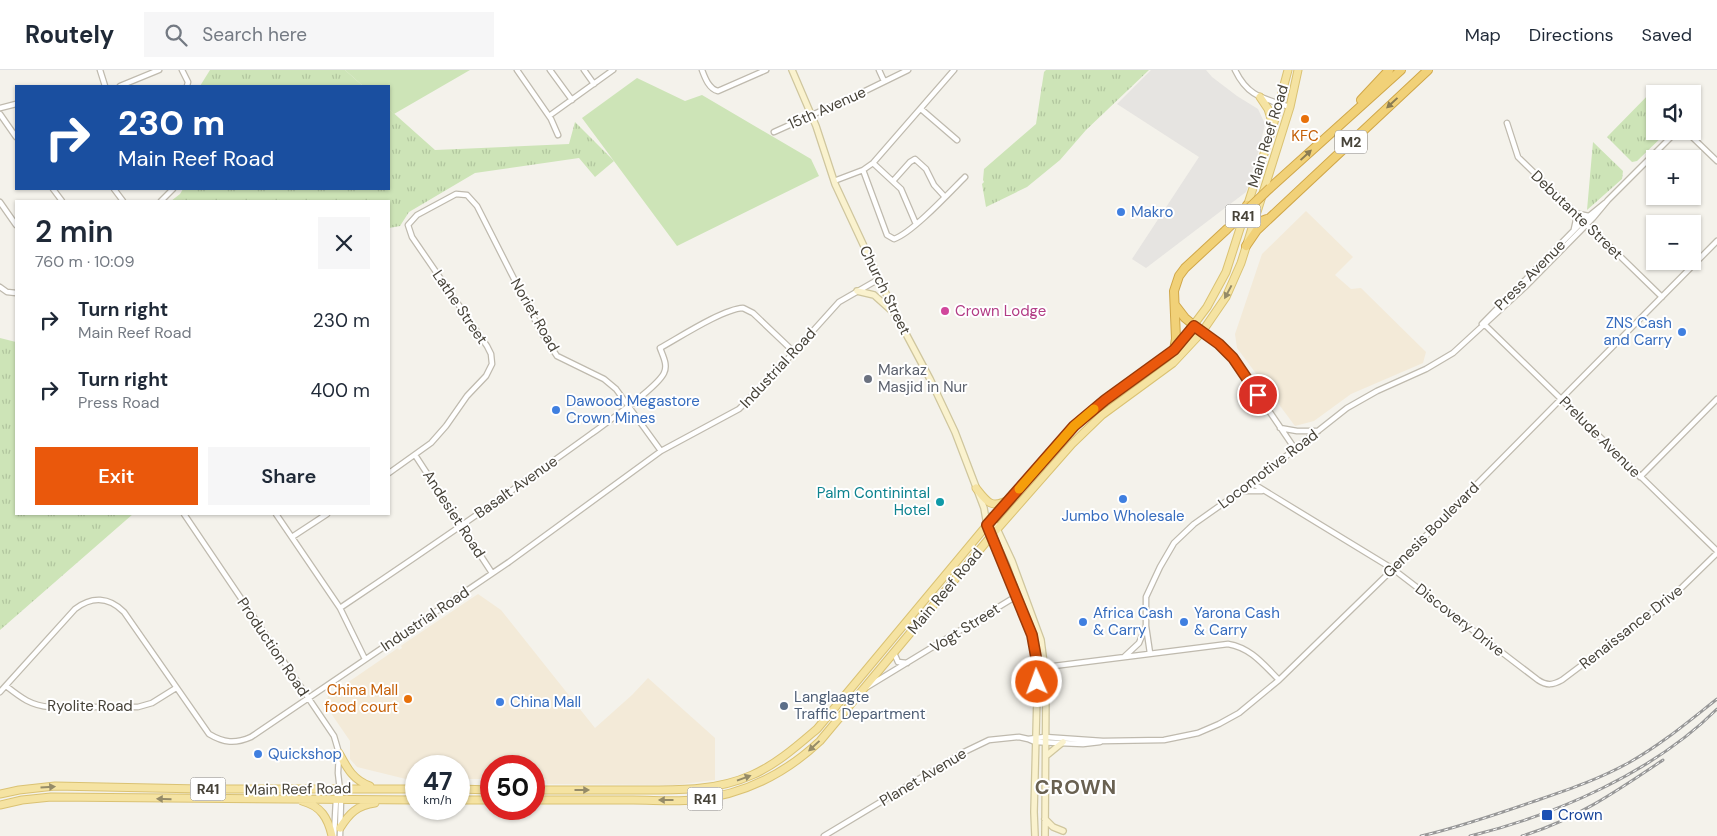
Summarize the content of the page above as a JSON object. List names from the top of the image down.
{
  "streets": {
    "highway": ["M2"],
    "main road": ["Main Reef Road", "R41", "Church Street"],
    "street": [
      "15th Avenue",
      "Debutante Street",
      "Press Avenue",
      "Lathe Street",
      "Noriet Road",
      "Industrial Road",
      "Prelude Avenue",
      "Locomotive Road",
      "Basalt Avenue",
      "Andesiet Road",
      "Genesis Boulevard",
      "Discovery Drive",
      "Renaissance Drive",
      "Vogt Street",
      "Production Road",
      "Ryolite Road",
      "Planet Avenue"
    ]
  },
  "crossings": [
    ["15th Avenue", "Church Street"],
    ["Main Reef Road", "Church Street"],
    ["Main Reef Road", "Vogt Street"],
    ["Main Reef Road", "Production Road"],
    ["Debutante Street", "Press Avenue"],
    ["Debutante Street", "Genesis Boulevard"],
    ["Press Avenue", "Prelude Avenue"],
    ["Press Avenue", "Locomotive Road"],
    ["Church Street", "Industrial Road"],
    ["Church Street", "Genesis Boulevard"],
    ["Church Street", "Vogt Street"],
    ["Church Street", "Planet Avenue"],
    ["Lathe Street", "Noriet Road"],
    ["Lathe Street", "Andesiet Road"],
    ["Noriet Road", "Industrial Road"],
    ["Noriet Road", "Basalt Avenue"],
    ["Industrial Road", "Basalt Avenue"],
    ["Industrial Road", "Andesiet Road"],
    ["Industrial Road", "Production Road"],
    ["Industrial Road", "Ryolite Road"],
    ["Prelude Avenue", "Genesis Boulevard"],
    ["Prelude Avenue", "Renaissance Drive"],
    ["Locomotive Road", "Discovery Drive"],
    ["Basalt Avenue", "Andesiet Road"],
    ["Genesis Boulevard", "Discovery Drive"],
    ["Genesis Boulevard", "Planet Avenue"],
    ["Discovery Drive", "Renaissance Drive"]
  ],
  "districts": ["CROWN"],
  "places": {
    "other": [
      "KFC",
      "Makro",
      "Crown Lodge",
      "ZNS Cash and Carry",
      "Markaz Masjid in Nur",
      "Dawood Megastore Crown Mines",
      "Jumbo Wholesale",
      "Palm Continintal Hotel",
      "Africa Cash & Carry",
      "Yarona Cash & Carry",
      "China Mall food court",
      "China Mall",
      "Langlaagte Traffic Department",
      "Quickshop"
    ],
    "transit": ["Crown"]
  },
  "page": {
    "header": "Routely",
    "search": "Search here",
    "nav": ["Map", "Directions", "Saved"],
    "map_buttons": ["+", "−"],
    "turn": ["230 m", "Main Reef Road"],
    "heading": ["2 min", "760 m · 10:09"],
    "list": [
      {
        "name": "Turn right",
        "note": "Main Reef Road",
        "value": "230 m"
      },
      {
        "name": "Turn right",
        "note": "Press Road",
        "value": "400 m"
      }
    ],
    "buttons": ["Exit", "Share"],
    "speed": "47 km/h",
    "limit": "50"
  }
}
